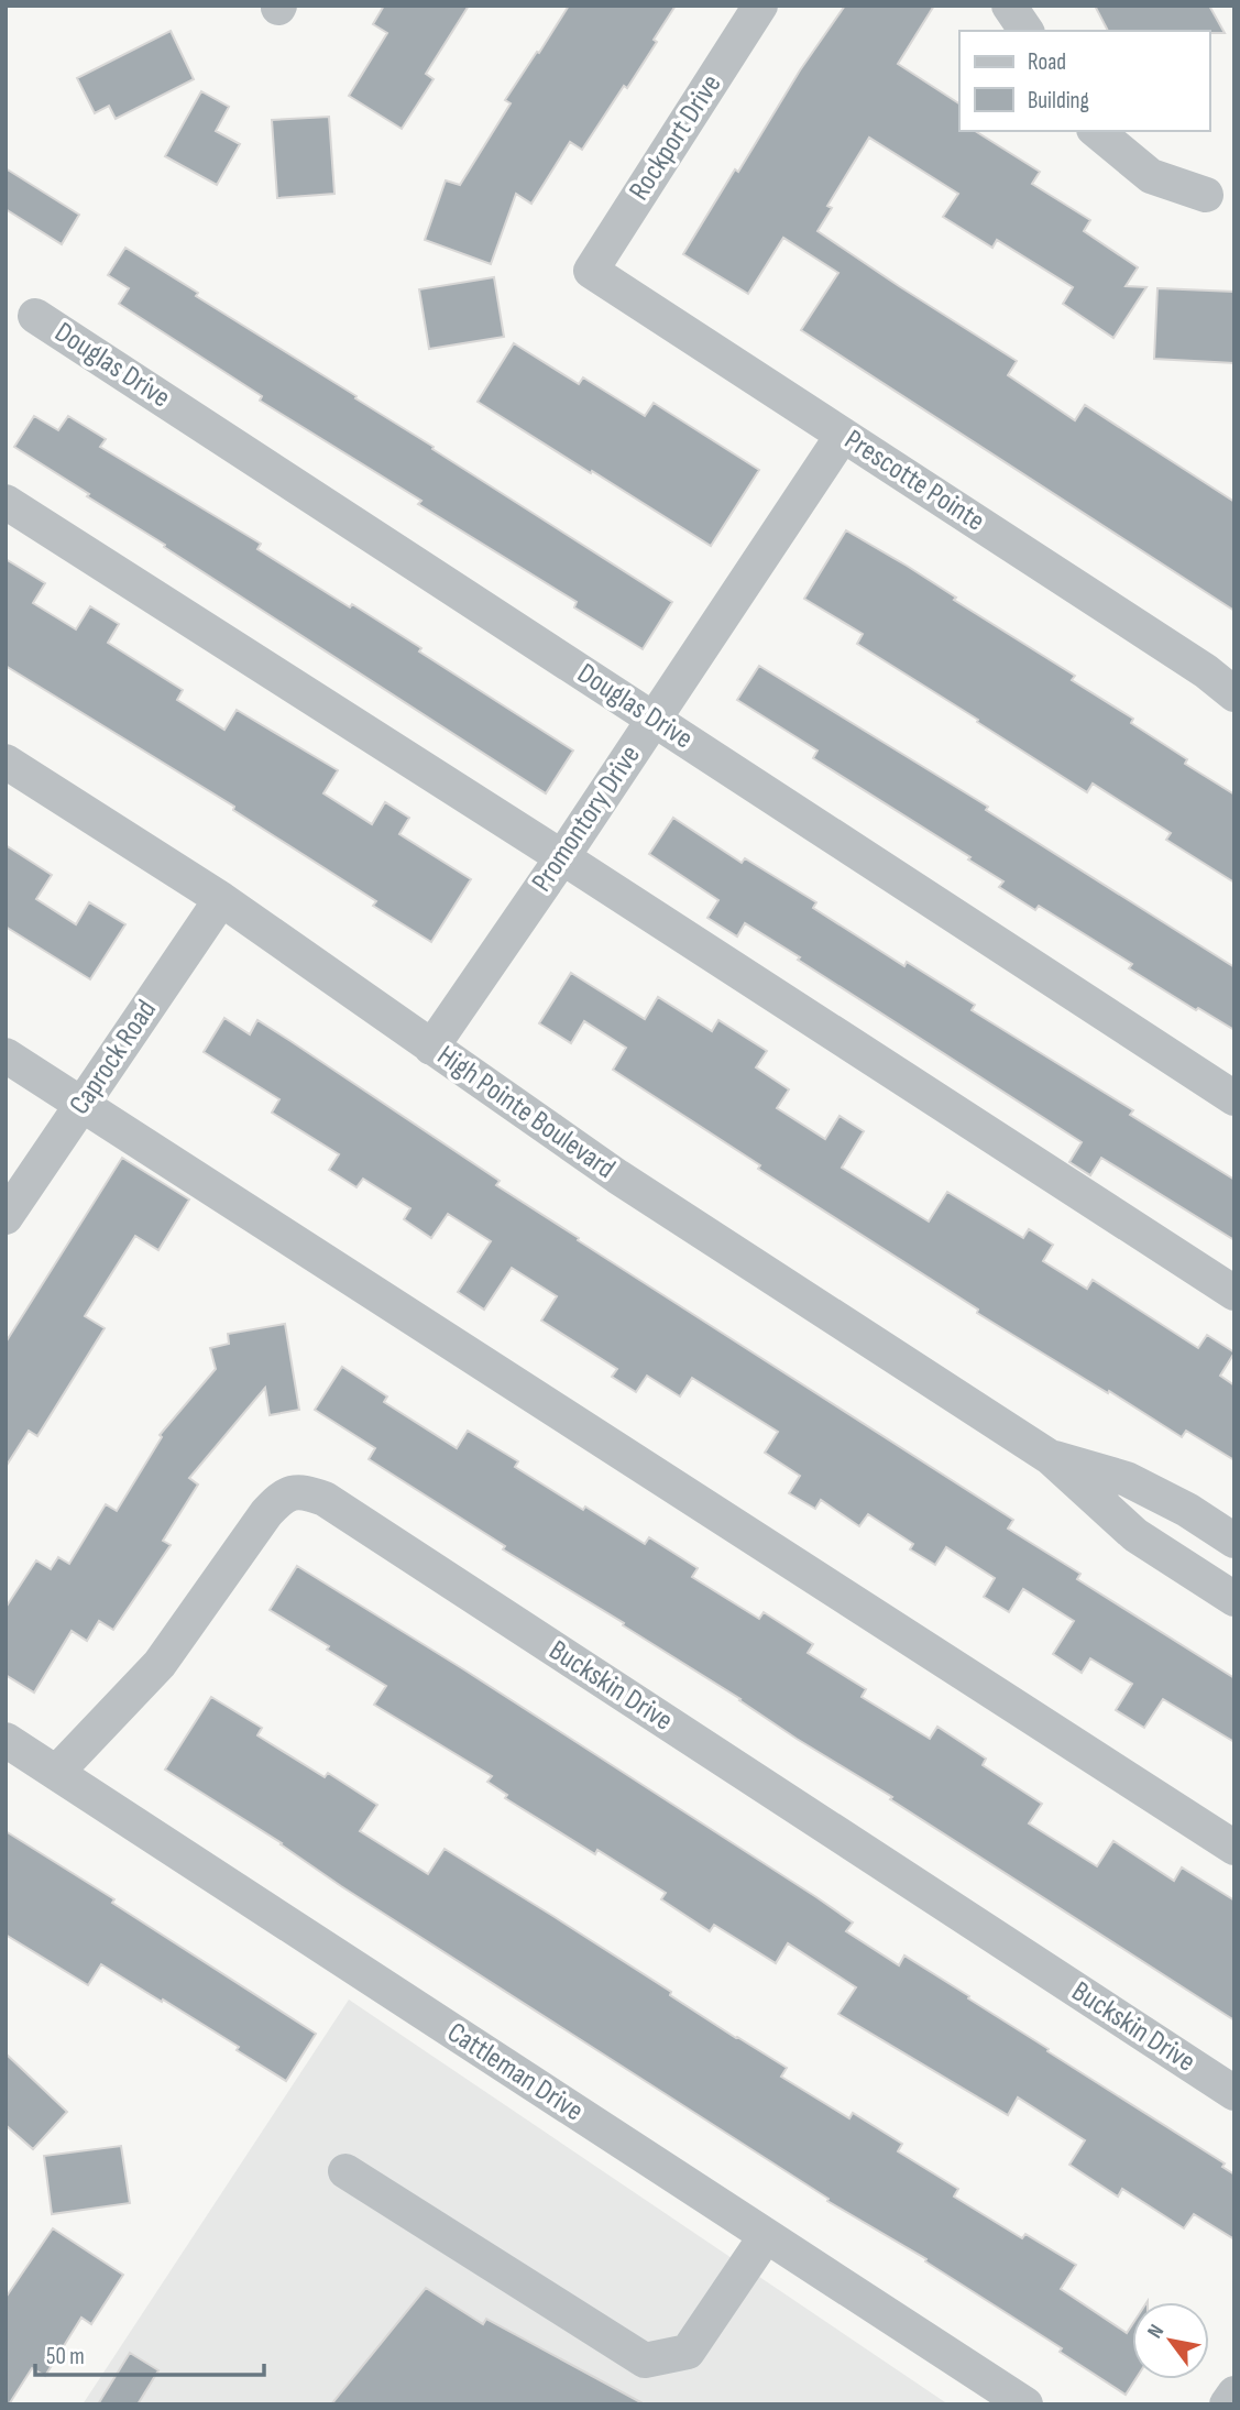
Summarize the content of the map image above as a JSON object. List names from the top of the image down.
{
  "streets": {
    "street": [
      "Rockport Drive",
      "Douglas Drive",
      "Prescotte Pointe",
      "Promontory Drive",
      "Caprock Road",
      "High Pointe Boulevard",
      "Buckskin Drive",
      "Cattleman Drive"
    ]
  },
  "crossings": [
    ["Rockport Drive", "Prescotte Pointe"],
    ["Douglas Drive", "Promontory Drive"],
    ["Prescotte Pointe", "Promontory Drive"],
    ["Promontory Drive", "High Pointe Boulevard"],
    ["Caprock Road", "High Pointe Boulevard"],
    ["Buckskin Drive", "Cattleman Drive"]
  ],
  "legend": ["Road", "Building"],
  "scale_bar": "50 m",
  "north": "top left"
}
